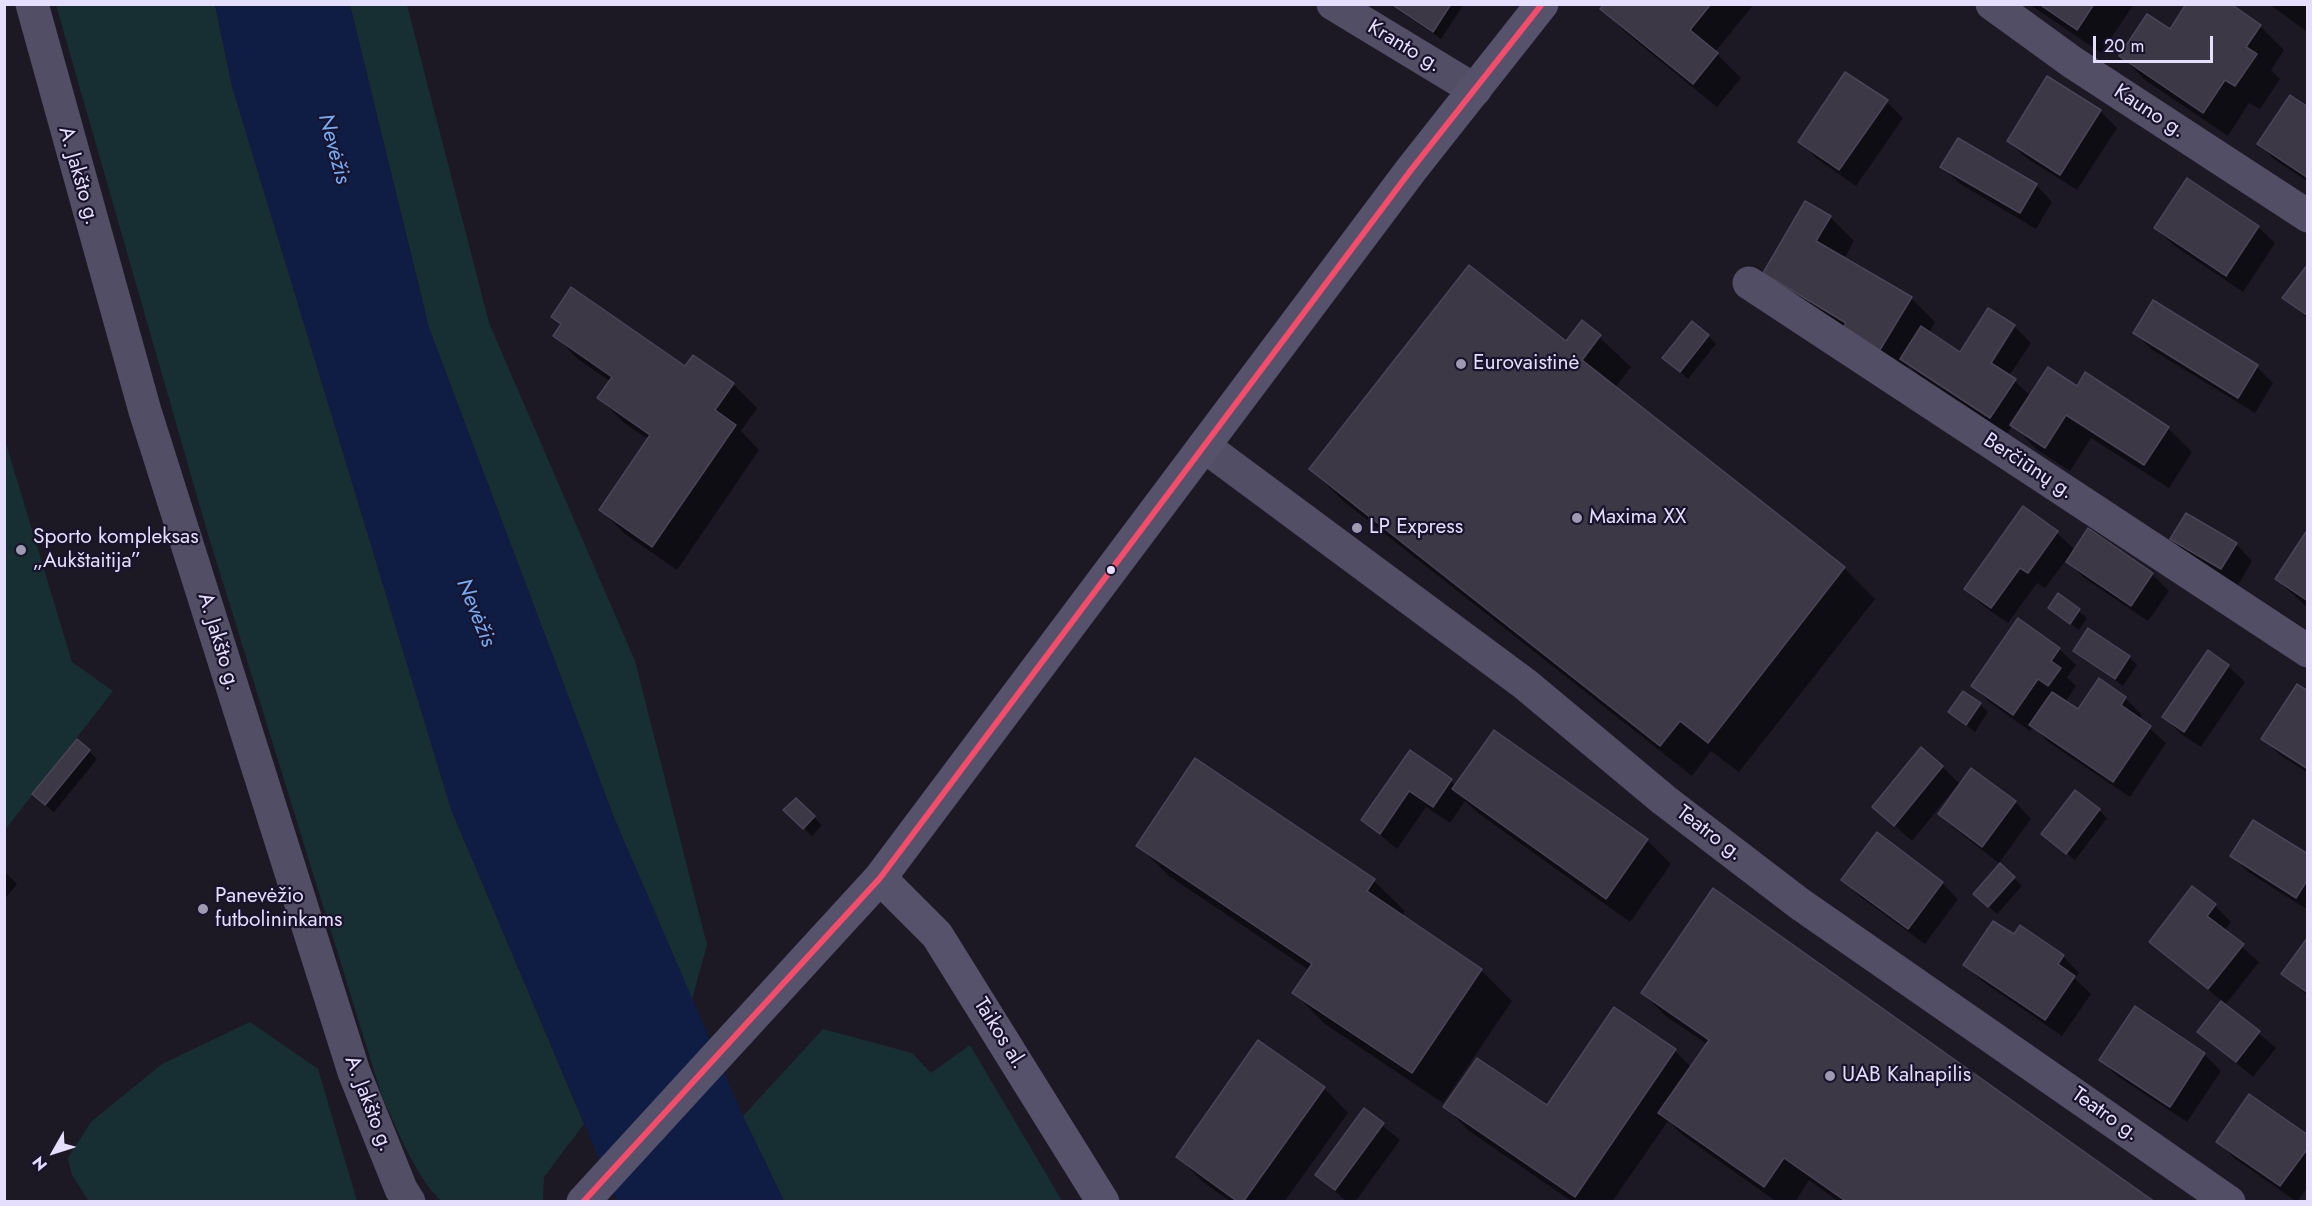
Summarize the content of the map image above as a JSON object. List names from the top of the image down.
{
  "streets": {
    "main road": ["Taikos al."],
    "street": [
      "Kranto g.",
      "Kauno g.",
      "A. Jakšto g.",
      "Berčiūnų g.",
      "Teatro g."
    ]
  },
  "water": ["Nevėžis"],
  "places": [
    "Eurovaistinė",
    "Maxima XX",
    "LP Express",
    "Sporto kompleksas „Aukštaitija”",
    "Panevėžio futbolininkams",
    "UAB Kalnapilis"
  ],
  "scale_bar": "20 m",
  "north": "bottom left"
}
